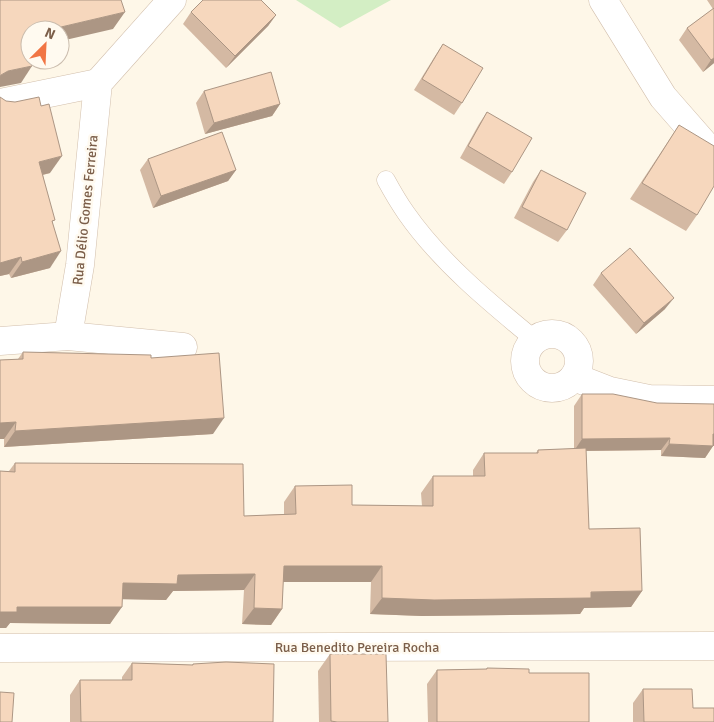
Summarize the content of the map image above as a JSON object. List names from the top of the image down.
{
  "streets": {
    "street": ["Rua Délio Gomes Ferreira", "Rua Benedito Pereira Rocha"]
  },
  "north": "top right"
}
